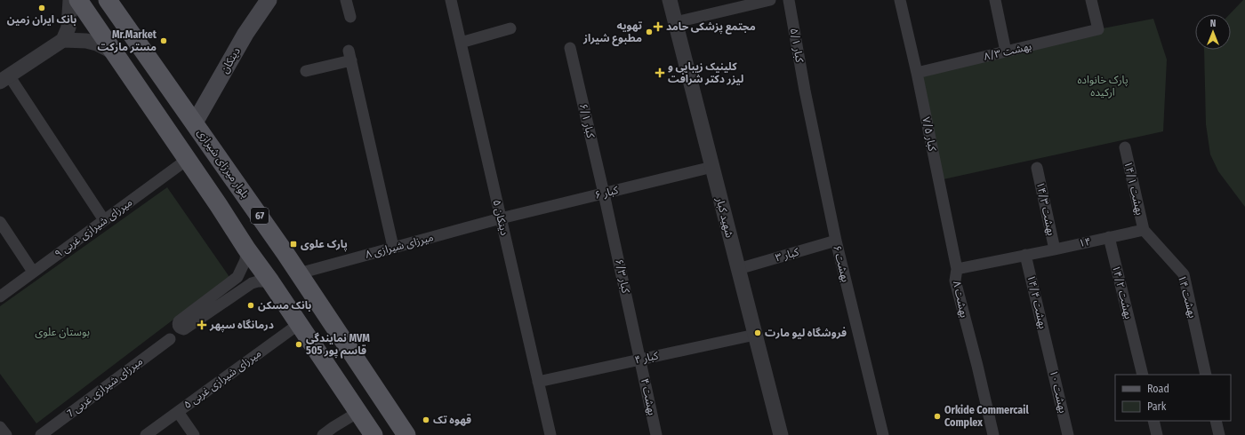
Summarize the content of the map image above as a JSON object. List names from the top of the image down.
{
  "streets": {
    "main road": ["دینکان", "بلوار میرزای شیرازی", "67"],
    "street": [
      "۵/۱ کبار",
      "بهشت ۸/۳",
      "۶/۱ کبار",
      "۷/۵ کبار",
      "۱۴/۱ بهشت",
      "۶ کبار",
      "۱۴/۳ بهشت",
      "۵ دینکان",
      "شهید کبار",
      "میرزای شیرازی غربی ۹",
      "۱۴",
      "۸ میرزای شیرازی",
      "۳ کبار",
      "۶ بهشت",
      "۶/۳ کبار",
      "۱۴/۲ بهشت",
      "۱۴ بهشت",
      "۸ بهشت",
      "۱۴/۴ بهشت",
      "۴ کبار",
      "۵ میرزای شیرازی غربی",
      "میرزای شیرازی غربی 7",
      "۱۰ بهشت",
      "۴ بهشت"
    ]
  },
  "crossings": [
    ["۵/۱ کبار", "۶ بهشت"],
    ["بهشت ۸/۳", "۷/۵ کبار"],
    ["دینکان", "بلوار میرزای شیرازی"],
    ["۶/۱ کبار", "۶ کبار"],
    ["۶/۱ کبار", "۶/۳ کبار"],
    ["۷/۵ کبار", "۱۴"],
    ["۷/۵ کبار", "۸ بهشت"],
    ["بلوار میرزای شیرازی", "۸ میرزای شیرازی"],
    ["۱۴/۱ بهشت", "۱۴"],
    ["۱۴/۱ بهشت", "۱۴ بهشت"],
    ["۶ کبار", "۵ دینکان"],
    ["۶ کبار", "شهید کبار"],
    ["۶ کبار", "۸ میرزای شیرازی"],
    ["۶ کبار", "۶/۳ کبار"],
    ["۱۴/۳ بهشت", "۱۴"],
    ["۵ دینکان", "۸ میرزای شیرازی"],
    ["۵ دینکان", "۴ کبار"],
    ["شهید کبار", "۳ کبار"],
    ["شهید کبار", "۴ کبار"],
    ["۱۴", "۱۴/۲ بهشت"],
    ["۱۴", "۱۴ بهشت"],
    ["۱۴", "۸ بهشت"],
    ["۱۴", "۱۴/۴ بهشت"],
    ["۳ کبار", "۶ بهشت"],
    ["۶/۳ کبار", "۴ کبار"],
    ["۶/۳ کبار", "۴ بهشت"],
    ["۱۴/۴ بهشت", "۱۰ بهشت"],
    ["۴ کبار", "۴ بهشت"]
  ],
  "parks": ["پارک خانواده ارکیده", "بوستان علوی"],
  "places": {
    "other": [
      "بانک ایران زمین",
      "تهویه مطبوع شیراز",
      "Mr.Market مستر مارکت",
      "بانک مسکن",
      "فروشگاه لیو مارت",
      "نمایندگی MVM 505 قاسم پور",
      "Orkide Commercail Complex",
      "قهوه تک"
    ],
    "health": ["مجتمع پزشکی حامد", "کلینیک زیبایی و لیزر دکتر شرافت", "درمانگاه سپهر"],
    "transit": ["پارک علوی"]
  },
  "legend": ["Road", "Park"],
  "north": "top"
}
